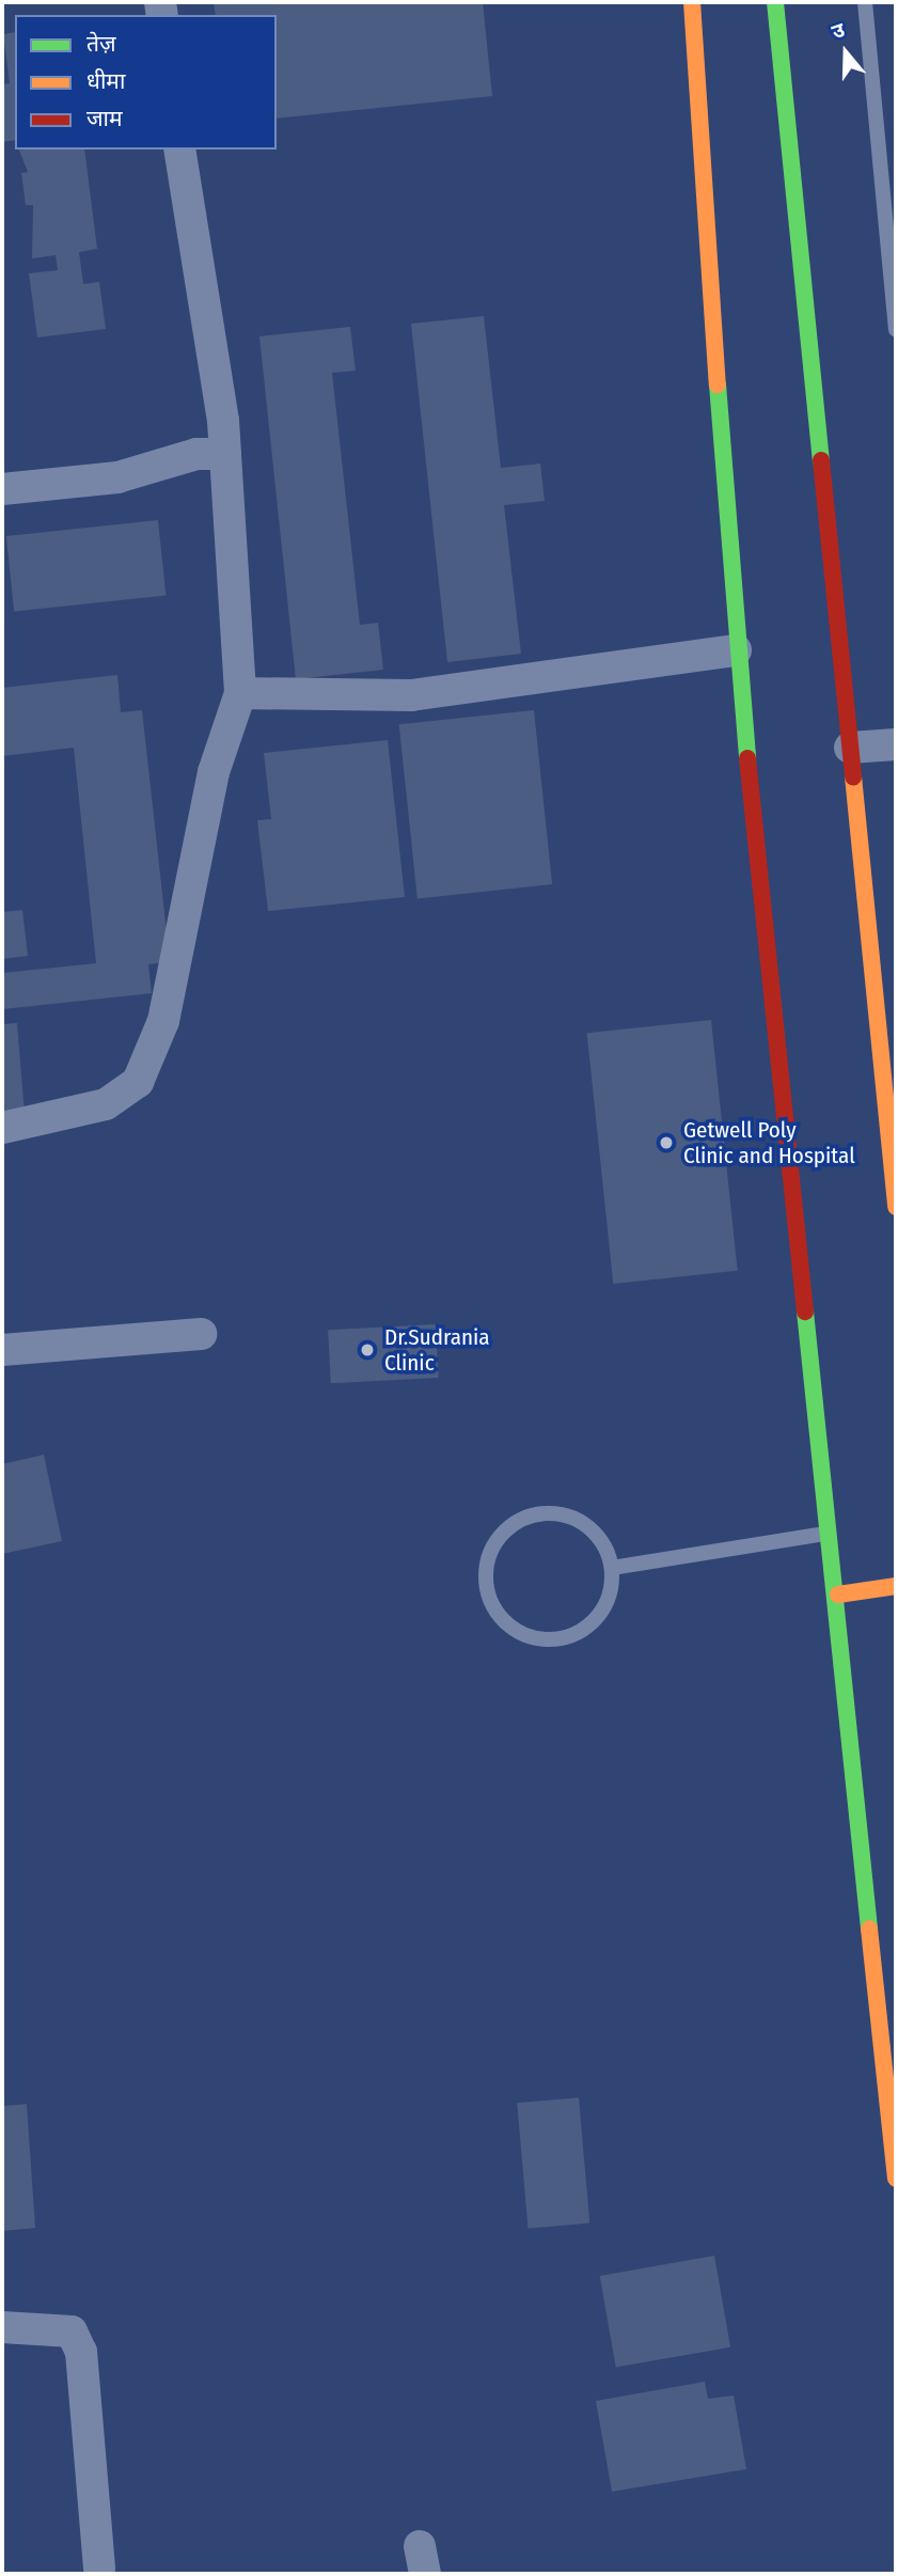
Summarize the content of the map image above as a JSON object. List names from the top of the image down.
{
  "places": ["Getwell Poly Clinic and Hospital", "Dr.Sudrania Clinic"],
  "legend": ["तेज़", "धीमा", "जाम"],
  "north": "top"
}
